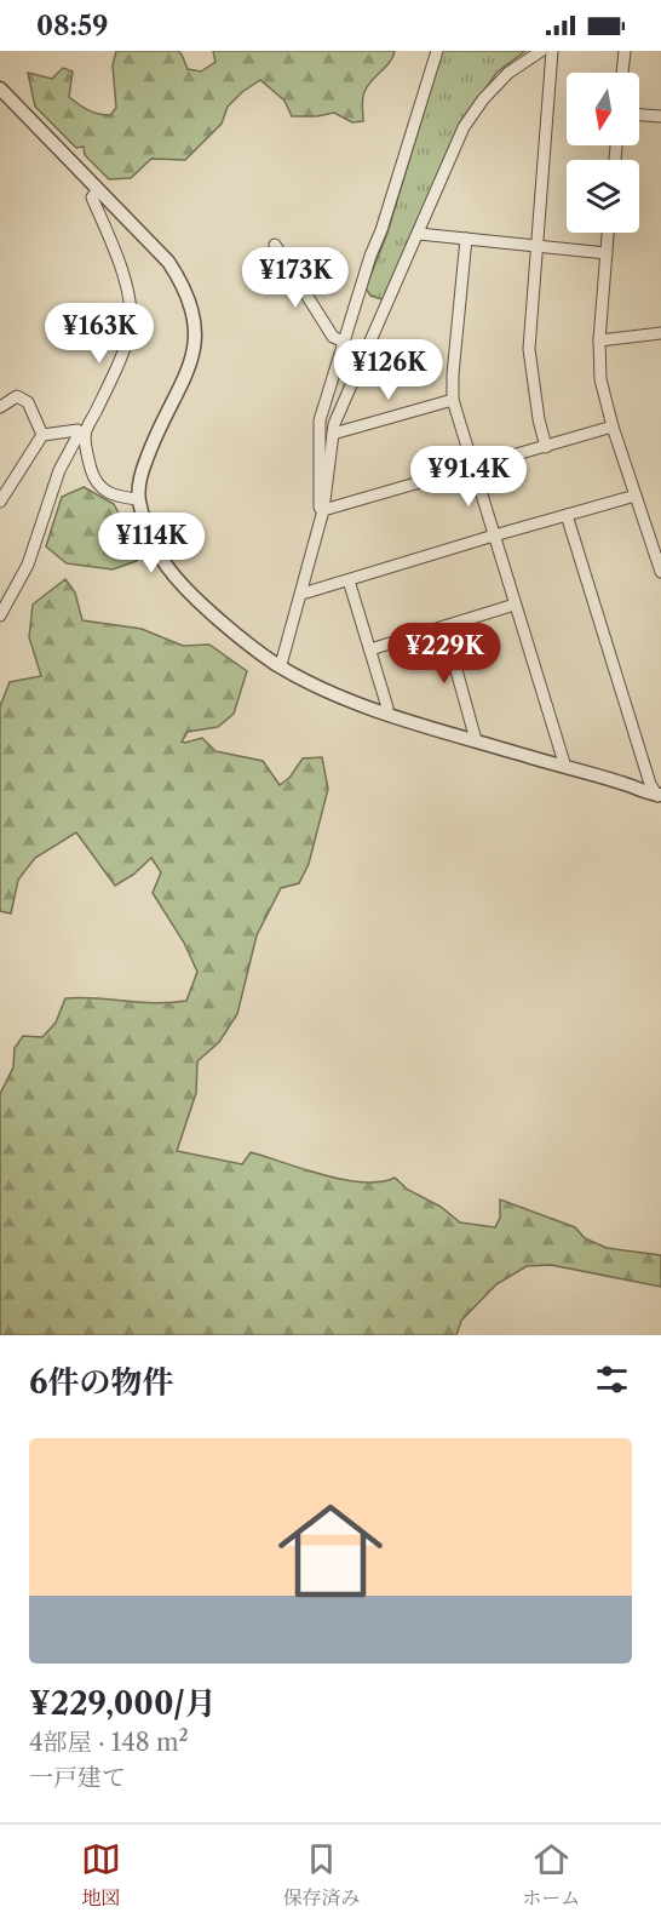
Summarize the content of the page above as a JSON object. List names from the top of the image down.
{
  "north": "bottom",
  "page": {
    "status": "08:59",
    "price": [
      "¥173K",
      "¥163K",
      "¥126K",
      "¥91.4K",
      "¥114K",
      "¥229K"
    ],
    "heading": "6件の物件",
    "list": [
      {
        "name": "¥229,000/月",
        "note": "4部屋 · 148 m² · 一戸建て"
      }
    ],
    "tabs": ["地図", "保存済み", "ホーム"]
  }
}
